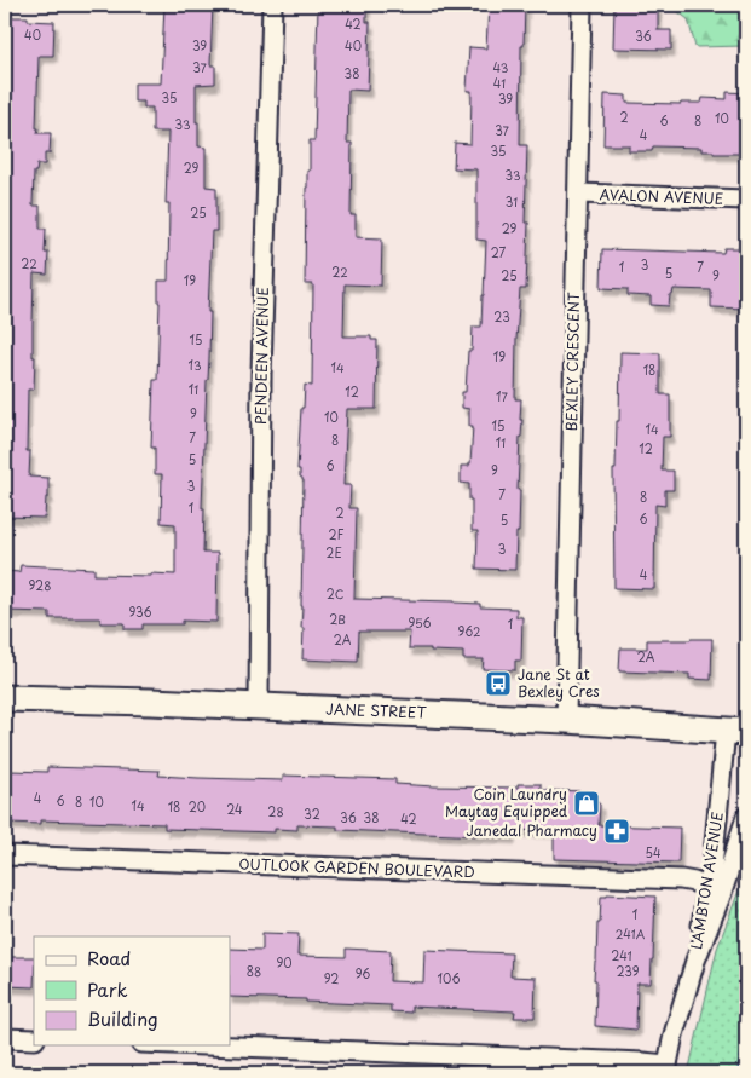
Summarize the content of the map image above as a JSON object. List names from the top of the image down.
{
  "streets": {
    "main road": ["JANE STREET"],
    "street": [
      "AVALON AVENUE",
      "PENDEEN AVENUE",
      "BEXLEY CRESCENT",
      "OUTLOOK GARDEN BOULEVARD",
      "LAMBTON AVENUE"
    ]
  },
  "crossings": [
    ["AVALON AVENUE", "BEXLEY CRESCENT"],
    ["PENDEEN AVENUE", "JANE STREET"],
    ["BEXLEY CRESCENT", "JANE STREET"],
    ["JANE STREET", "LAMBTON AVENUE"],
    ["OUTLOOK GARDEN BOULEVARD", "LAMBTON AVENUE"]
  ],
  "places": {
    "bus stop": ["Jane St at Bexley Cres"],
    "shop": ["Coin Laundry Maytag Equipped"],
    "pharmacy": ["Janedal Pharmacy"]
  },
  "house_numbers": [
    "42",
    "40",
    "36",
    "39",
    "40",
    "37",
    "43",
    "38",
    "41",
    "35",
    "39",
    "2",
    "10",
    "6",
    "8",
    "33",
    "37",
    "4",
    "35",
    "29",
    "33",
    "31",
    "25",
    "29",
    "27",
    "22",
    "3",
    "1",
    "7",
    "22",
    "5",
    "25",
    "9",
    "19",
    "23",
    "15",
    "19",
    "13",
    "14",
    "18",
    "11",
    "12",
    "17",
    "9",
    "10",
    "15",
    "14",
    "7",
    "8",
    "11",
    "12",
    "5",
    "6",
    "9",
    "3",
    "7",
    "8",
    "1",
    "2",
    "6",
    "5",
    "2F",
    "3",
    "2E",
    "4",
    "928",
    "2C",
    "936",
    "2B",
    "956",
    "1",
    "962",
    "2A",
    "2A",
    "4",
    "6",
    "8",
    "10",
    "14",
    "18",
    "20",
    "24",
    "28",
    "32",
    "36",
    "38",
    "42",
    "54",
    "1",
    "241A",
    "241",
    "90",
    "88",
    "239",
    "96",
    "92",
    "106"
  ],
  "legend": ["Road", "Park", "Building"]
}
